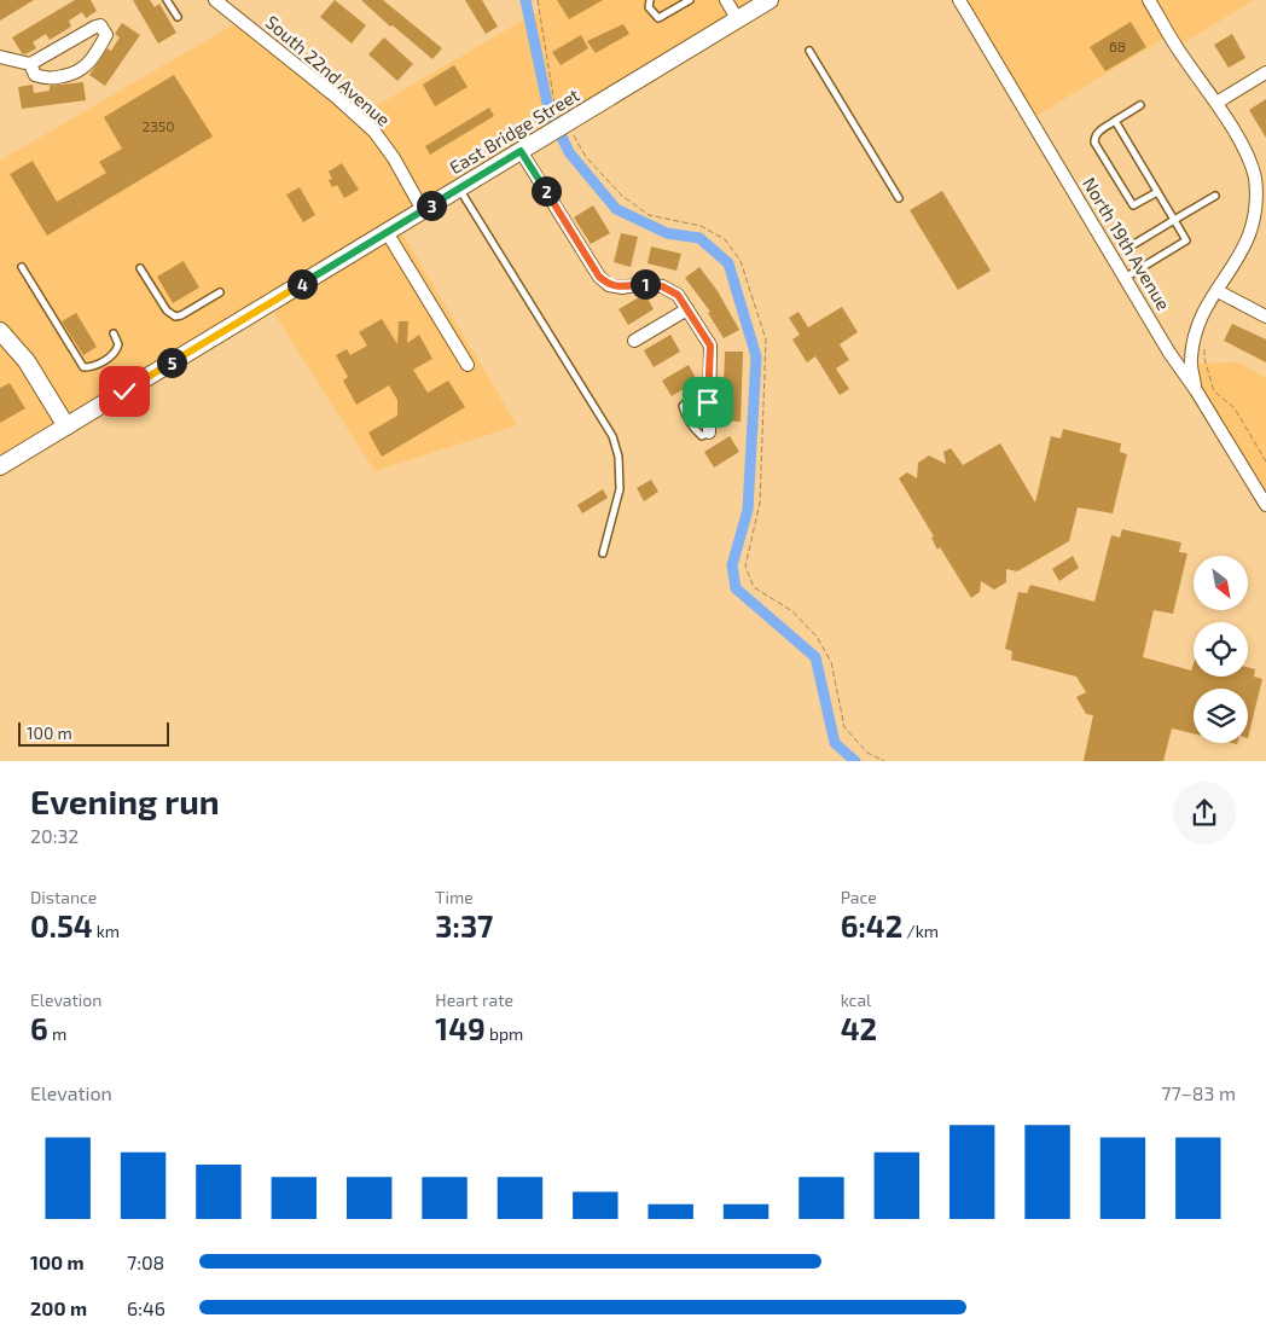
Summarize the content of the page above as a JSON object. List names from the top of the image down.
{
  "streets": {
    "main road": ["East Bridge Street"],
    "street": ["South 22nd Avenue", "North 19th Avenue"]
  },
  "crossings": [
    ["South 22nd Avenue", "East Bridge Street"]
  ],
  "house_numbers": ["68", "2350"],
  "scale_bar": "100 m",
  "north": "bottom right",
  "page": {
    "pins": [
      "2",
      "3",
      "1",
      "4",
      "5"
    ],
    "scale": "100 m",
    "heading": ["Evening run", "20:32"],
    "stats": [
      ["Distance", "0.54 km"],
      ["Time", "3:37"],
      ["Pace", "6:42 /km"],
      ["Elevation", "6 m"],
      ["Heart rate", "149 bpm"],
      ["kcal", "42"]
    ],
    "chart": ["Elevation", "77–83 m"],
    "list": [
      {
        "name": "100 m",
        "note": "7:08"
      },
      {
        "name": "200 m",
        "note": "6:46"
      }
    ]
  }
}
